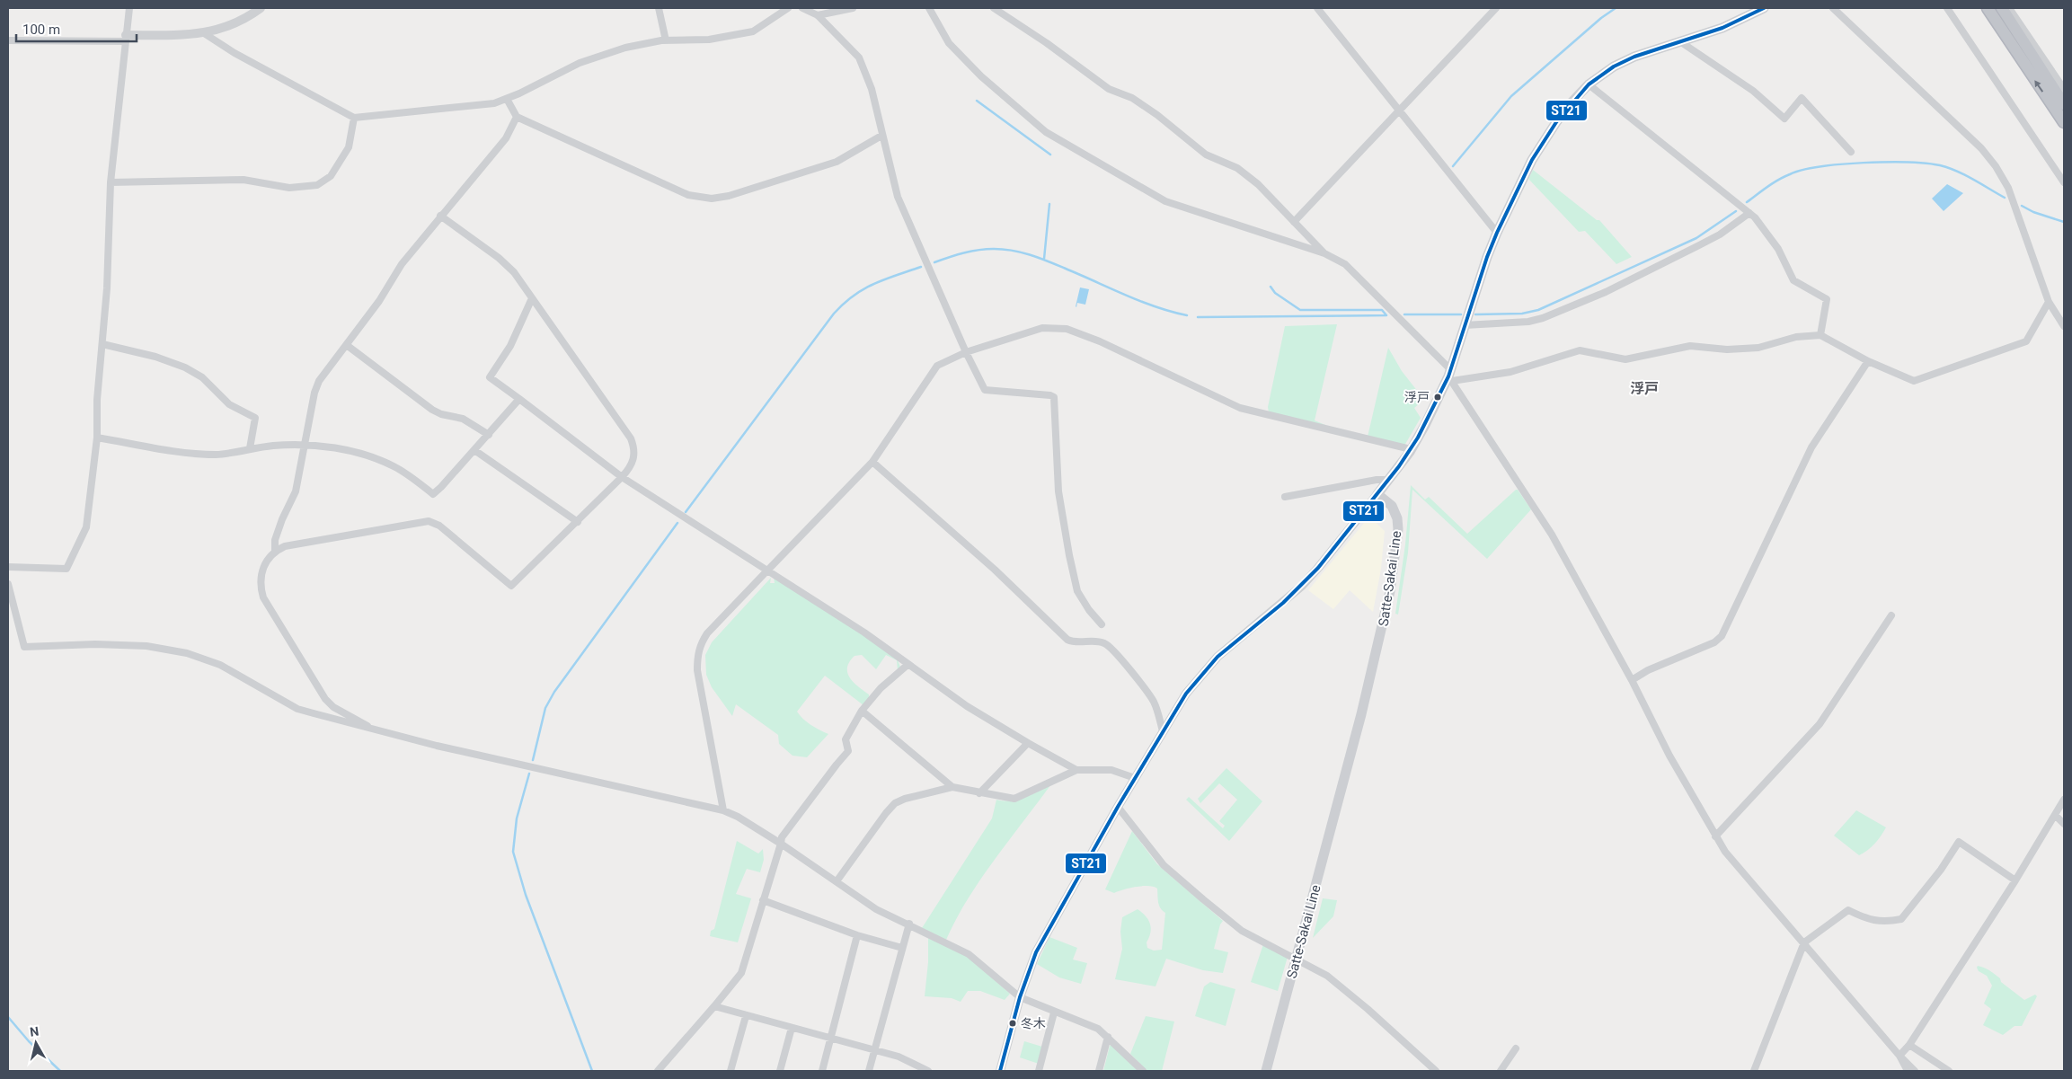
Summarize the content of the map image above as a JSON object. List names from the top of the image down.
{
  "streets": {
    "main road": ["Satte-Sakai Line"]
  },
  "districts": ["浮戸"],
  "places": ["浮戸", "冬木"],
  "lines": ["transit line ST21"],
  "scale_bar": "100 m",
  "north": "top"
}
